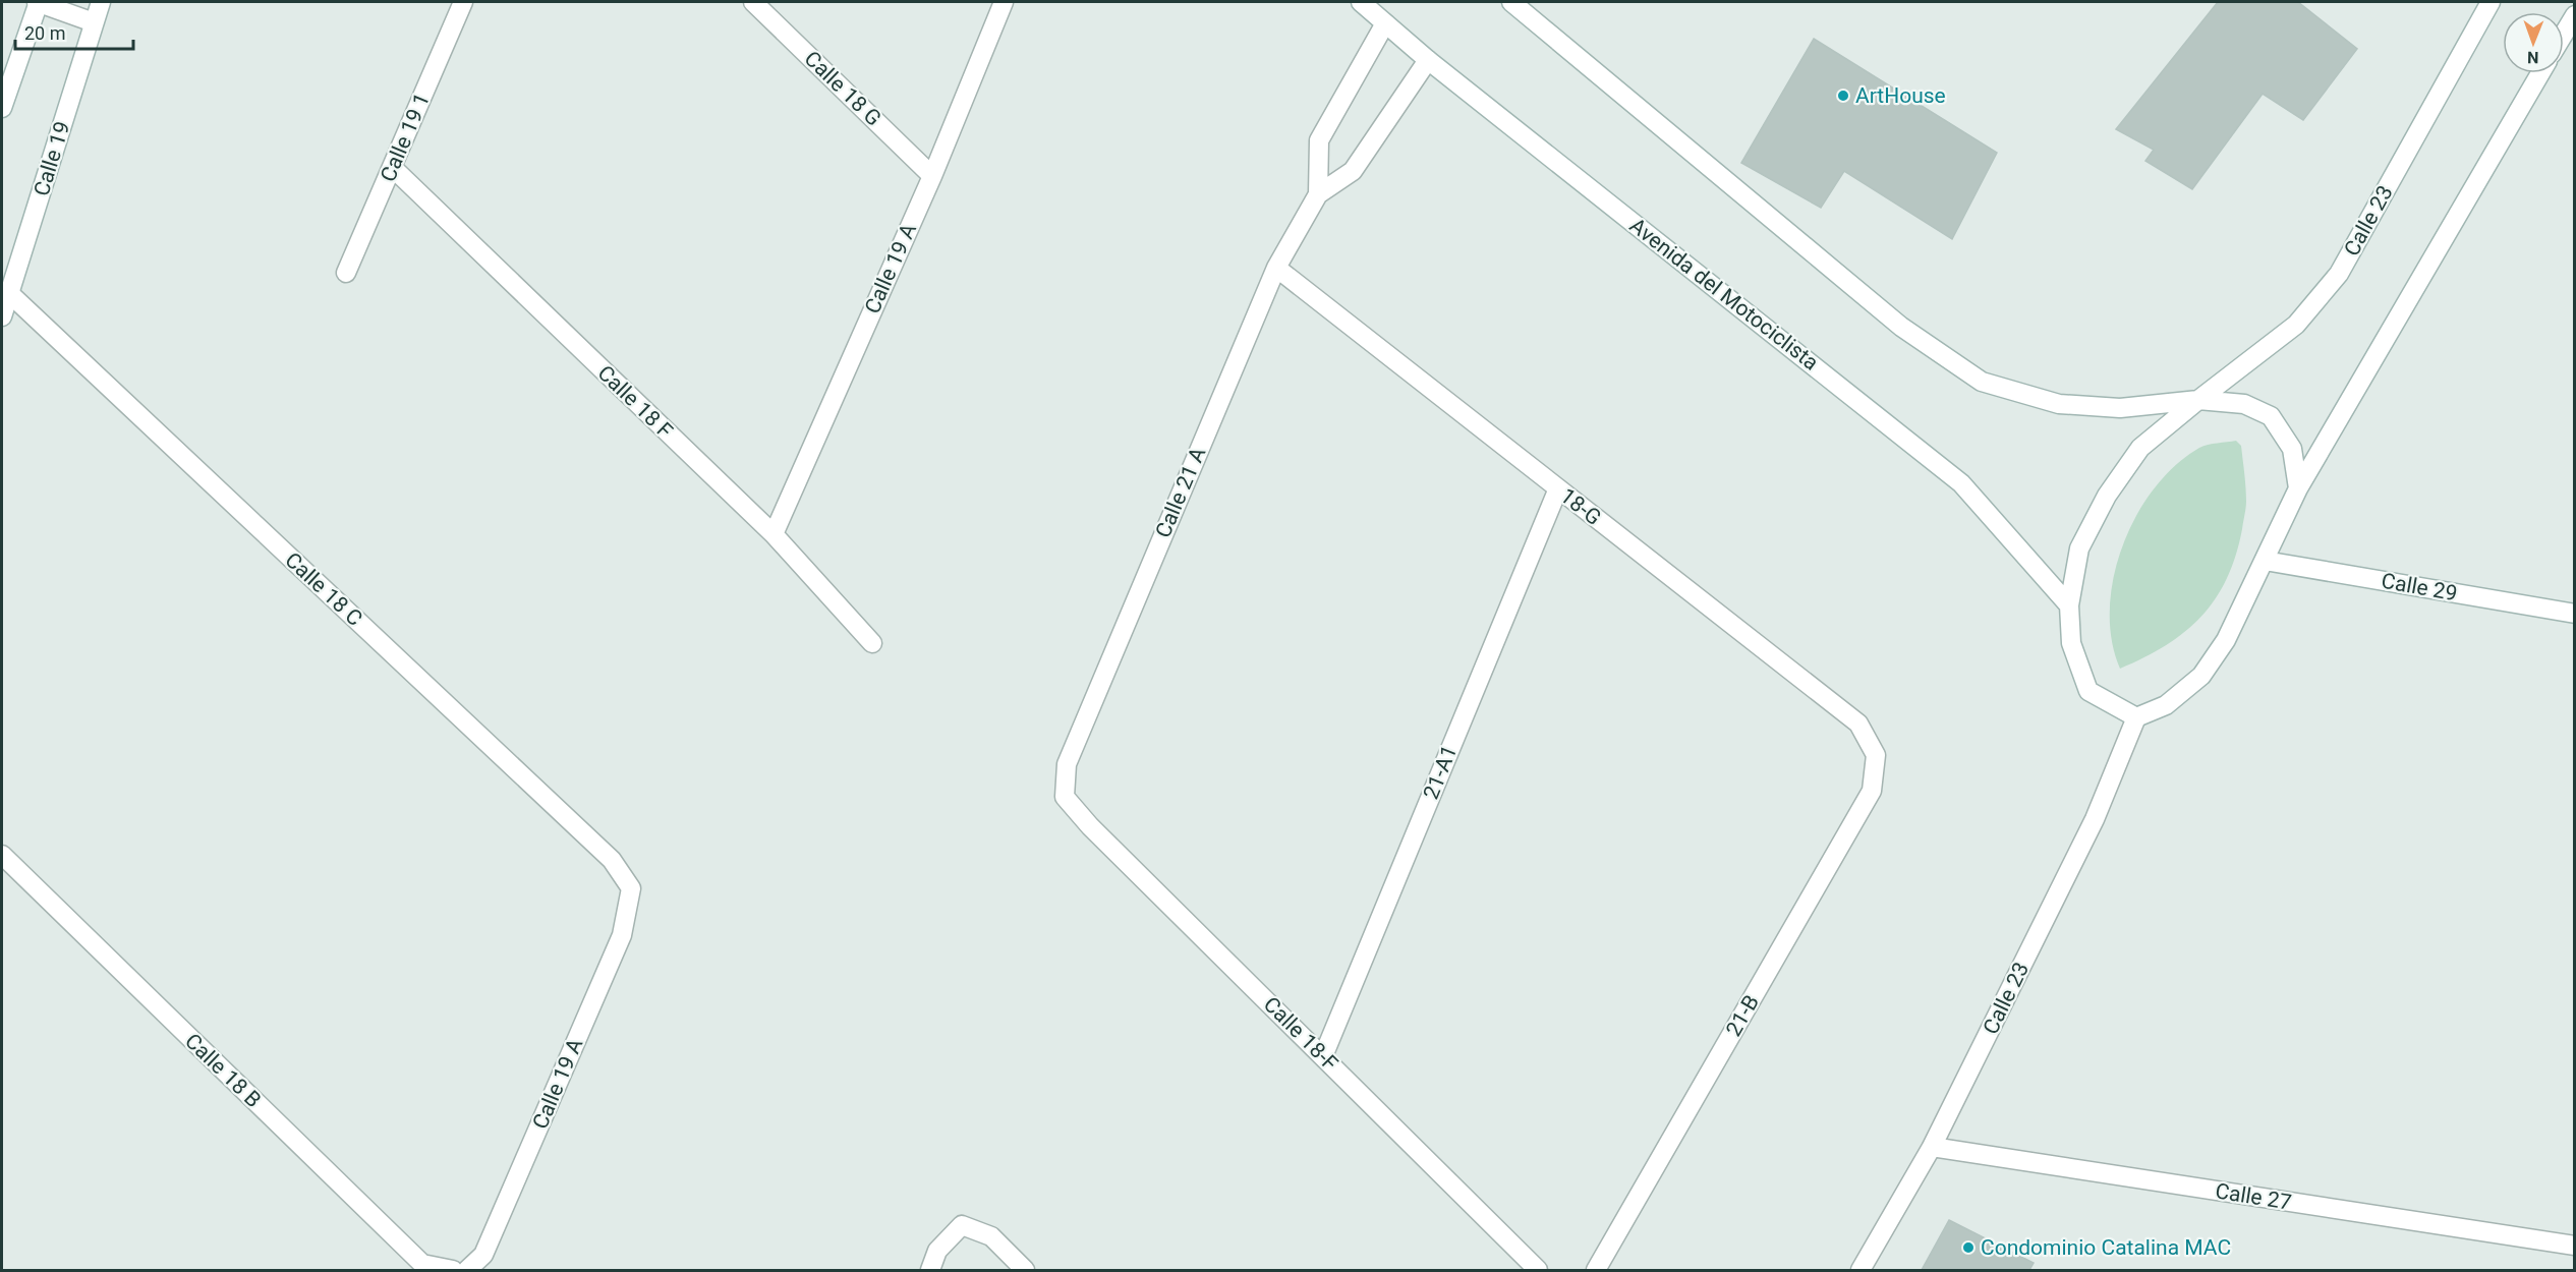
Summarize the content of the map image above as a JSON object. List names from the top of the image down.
{
  "streets": {
    "street": [
      "Calle 18 G",
      "Calle 19 1",
      "Calle 19",
      "Calle 23",
      "Calle 19 A",
      "Avenida del Motociclista",
      "Calle 18 F",
      "Calle 21 A",
      "18-G",
      "Calle 29",
      "Calle 18 C",
      "21-A1",
      "21-B",
      "Calle 18-F",
      "Calle 18 B",
      "Calle 27"
    ]
  },
  "crossings": [
    ["Calle 18 G", "Calle 19 A"],
    ["Calle 19 1", "Calle 18 F"],
    ["Calle 19", "Calle 18 C"],
    ["Calle 23", "Avenida del Motociclista"],
    ["Calle 23", "Calle 27"],
    ["Calle 19 A", "Calle 18 F"],
    ["Calle 19 A", "Calle 18 C"],
    ["Avenida del Motociclista", "Calle 21 A"],
    ["Calle 21 A", "18-G"],
    ["Calle 21 A", "Calle 18-F"],
    ["18-G", "21-A1"],
    ["18-G", "21-B"],
    ["21-A1", "Calle 18-F"]
  ],
  "places": ["ArtHouse", "Condominio Catalina MAC"],
  "scale_bar": "20 m",
  "north": "bottom"
}
